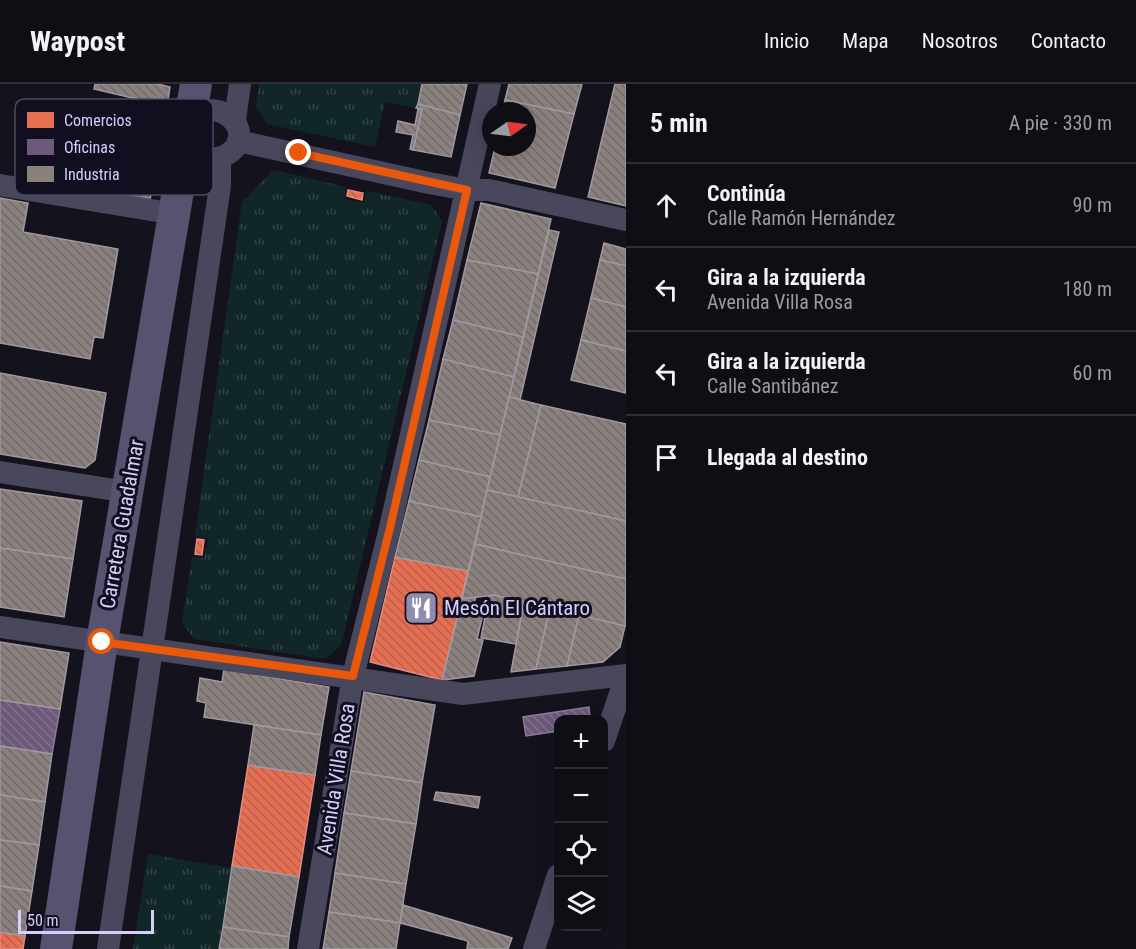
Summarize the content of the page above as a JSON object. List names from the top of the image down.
{
  "streets": {
    "street": ["Carretera Guadalmar", "Avenida Villa Rosa"]
  },
  "places": {
    "restaurant": ["Mesón El Cántaro"]
  },
  "legend": ["Comercios", "Oficinas", "Industria"],
  "scale_bar": "50 m",
  "north": "right",
  "page": {
    "header": "Waypost",
    "nav": [
      "Inicio",
      "Mapa",
      "Nosotros",
      "Contacto"
    ],
    "heading": ["5 min", "A pie · 330 m"],
    "list": [
      ["Continúa", "Calle Ramón Hernández", "90 m"],
      ["Gira a la izquierda", "Avenida Villa Rosa", "180 m"],
      ["Gira a la izquierda", "Calle Santibánez", "60 m"],
      "Llegada al destino"
    ],
    "map_buttons": ["+", "−"],
    "scale": "50 m"
  }
}
